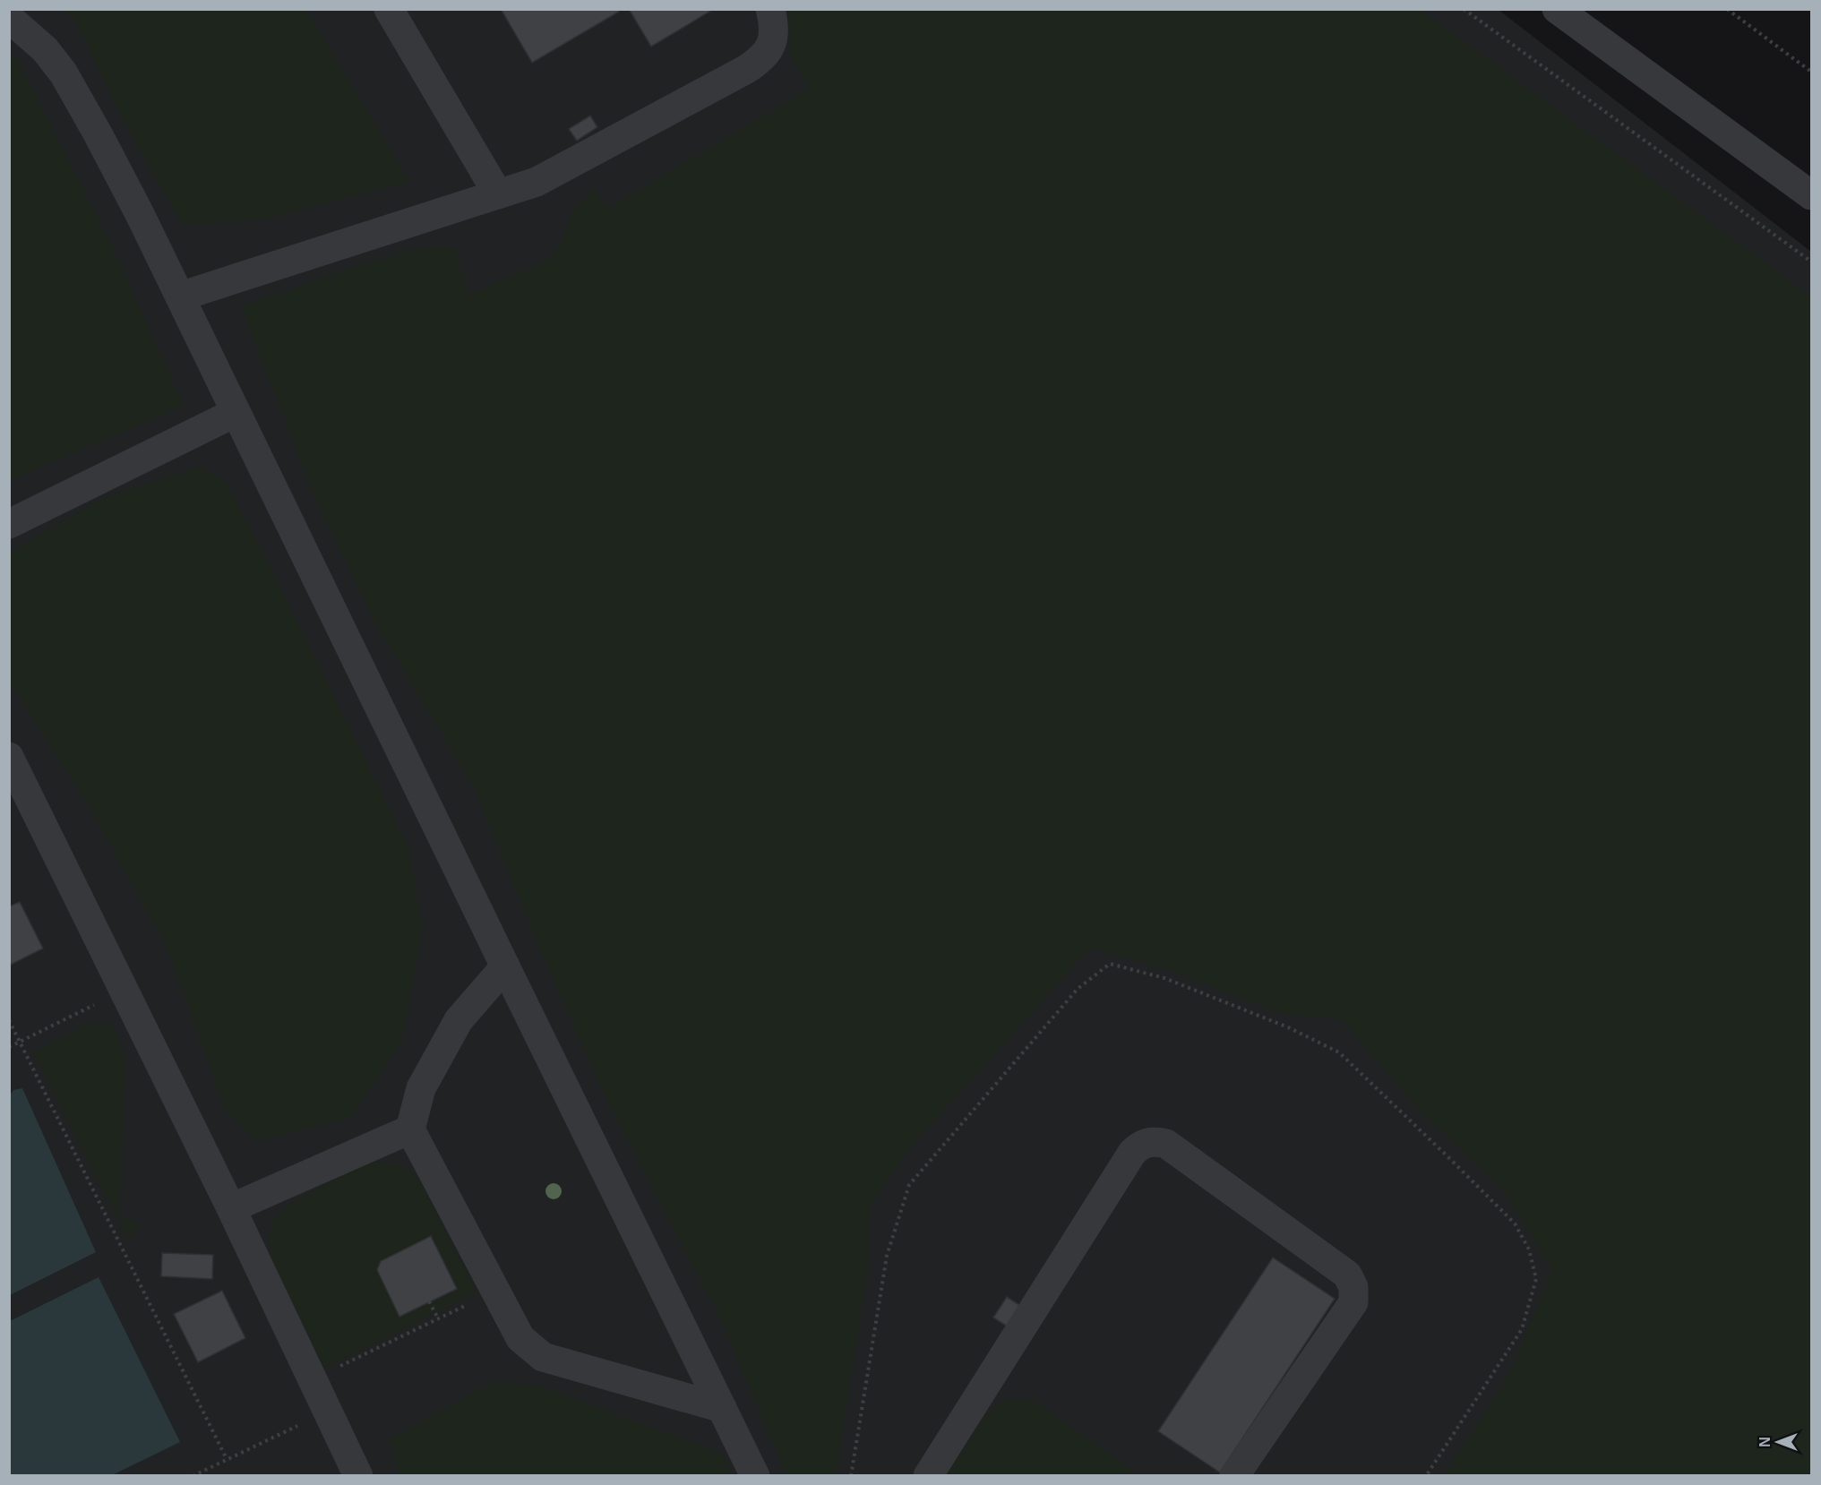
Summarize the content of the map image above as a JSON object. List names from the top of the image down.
{
  "north": "left"
}
